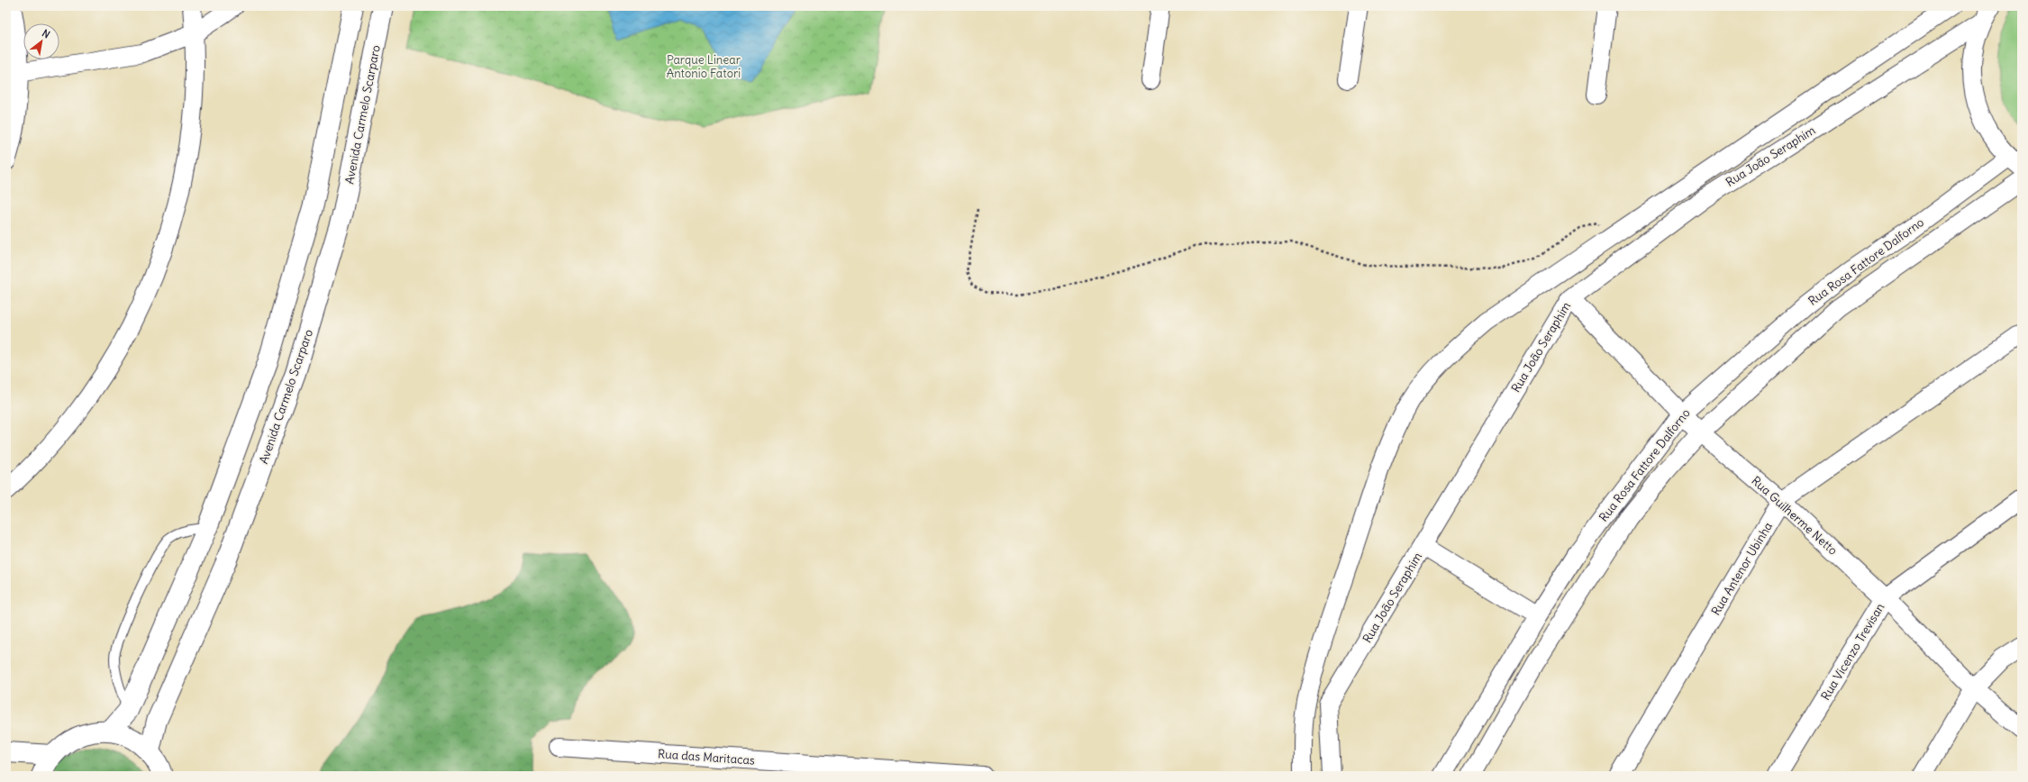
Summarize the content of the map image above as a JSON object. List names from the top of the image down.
{
  "streets": {
    "main road": ["Avenida Carmelo Scarparo"],
    "street": [
      "Rua João Seraphim",
      "Rua Rosa Fattore Dalforno",
      "Rua Guilherme Netto",
      "Rua Antenor Ubinha",
      "Rua Vicenzo Trevisan",
      "Rua das Maritacas"
    ]
  },
  "crossings": [
    ["Rua João Seraphim", "Rua Guilherme Netto"],
    ["Rua Rosa Fattore Dalforno", "Rua Guilherme Netto"],
    ["Rua Guilherme Netto", "Rua Antenor Ubinha"],
    ["Rua Guilherme Netto", "Rua Vicenzo Trevisan"]
  ],
  "parks": ["Parque Linear Antonio Fatori"],
  "north": "top right"
}
